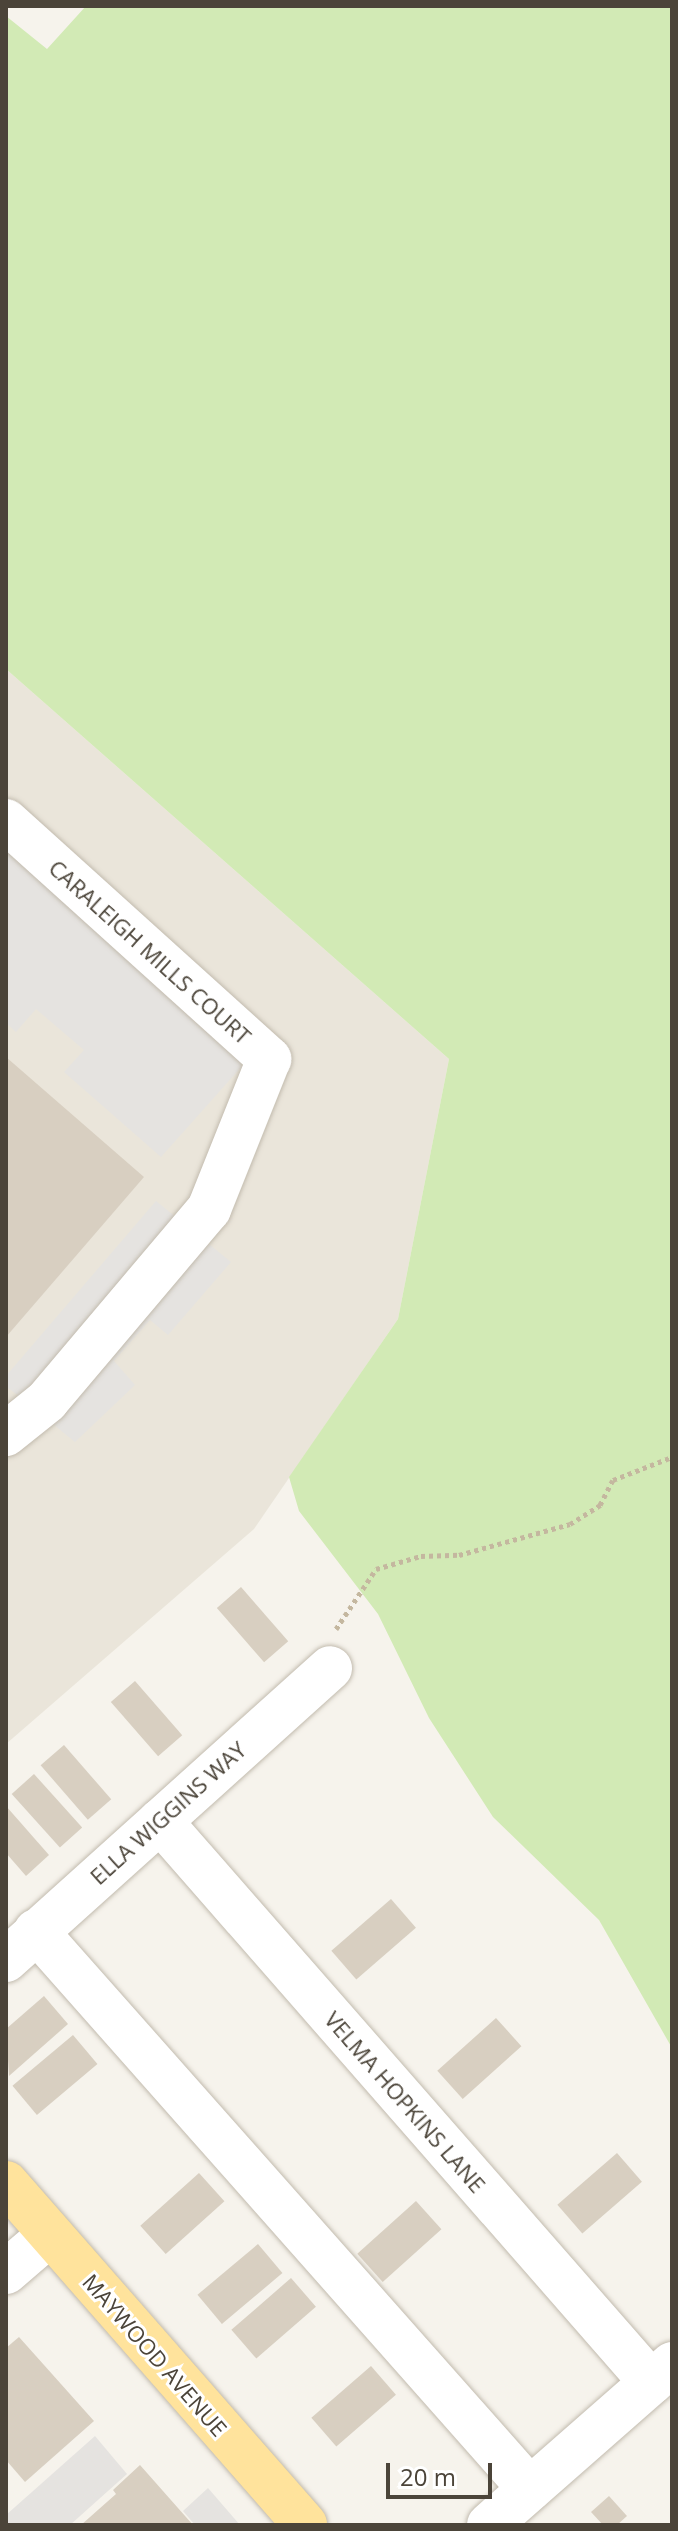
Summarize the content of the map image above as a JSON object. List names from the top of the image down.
{
  "streets": {
    "main road": ["MAYWOOD AVENUE"],
    "street": ["CARALEIGH MILLS COURT", "ELLA WIGGINS WAY", "VELMA HOPKINS LANE"]
  },
  "crossings": [
    ["ELLA WIGGINS WAY", "VELMA HOPKINS LANE"]
  ],
  "scale_bar": "20 m"
}
